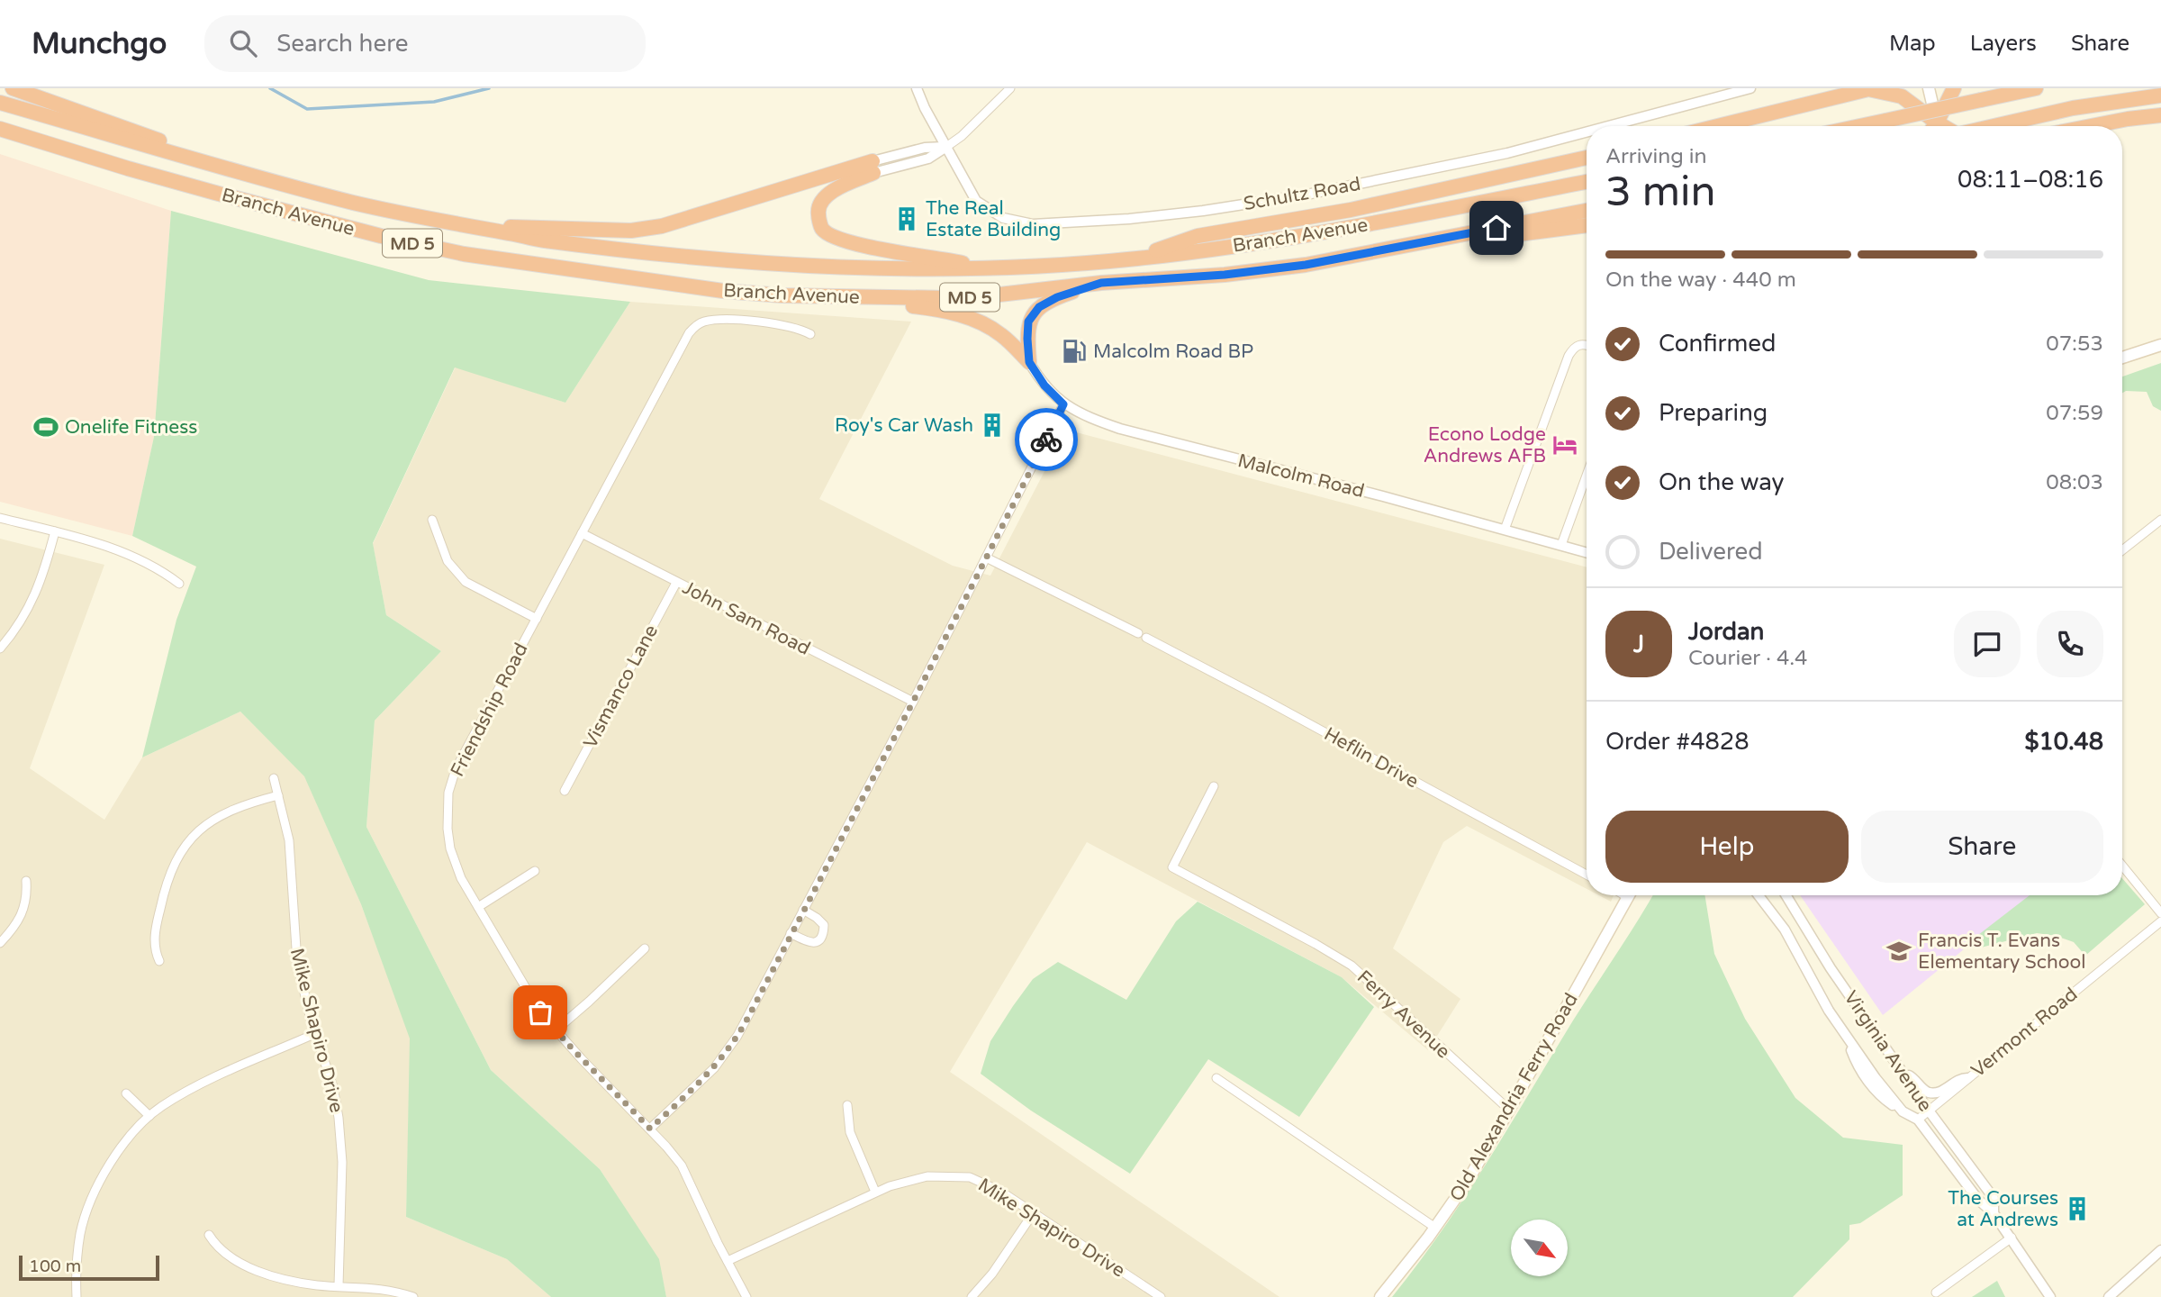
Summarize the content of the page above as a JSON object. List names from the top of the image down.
{
  "streets": {
    "highway": ["Branch Avenue", "MD 5"],
    "main road": ["Old Alexandria Ferry Road"],
    "street": [
      "Schultz Road",
      "Malcolm Road",
      "John Sam Road",
      "Vismanco Lane",
      "Friendship Road",
      "Heflin Drive",
      "Ferry Avenue",
      "Mike Shapiro Drive",
      "Vermont Road",
      "Virginia Avenue"
    ]
  },
  "crossings": [
    ["John Sam Road", "Vismanco Lane"],
    ["John Sam Road", "Friendship Road"],
    ["Friendship Road", "Mike Shapiro Drive"],
    ["Ferry Avenue", "Old Alexandria Ferry Road"],
    ["Vermont Road", "Virginia Avenue"]
  ],
  "places": {
    "building": ["The Real Estate Building", "Roy's Car Wash", "The Courses at Andrews"],
    "fuel station": ["Malcolm Road BP"],
    "sports": ["Onelife Fitness"],
    "hotel": ["Econo Lodge Andrews AFB"],
    "school or university": ["Francis T. Evans Elementary School"]
  },
  "scale_bar": "100 m",
  "north": "bottom right",
  "page": {
    "header": "Munchgo",
    "search": "Search here",
    "nav": ["Map", "Layers", "Share"],
    "heading": ["3 min", "Arriving in", "08:11–08:16"],
    "panel": [
      "Jordan",
      "Courier · 4.4",
      "Order #4828",
      "$10.48"
    ],
    "bar": "On the way · 440 m",
    "list": [
      ["Confirmed", "07:53"],
      ["Preparing", "07:59"],
      ["On the way", "08:03"],
      "Delivered"
    ],
    "round": "J",
    "buttons": ["Help", "Share"],
    "scale": "100 m"
  }
}
